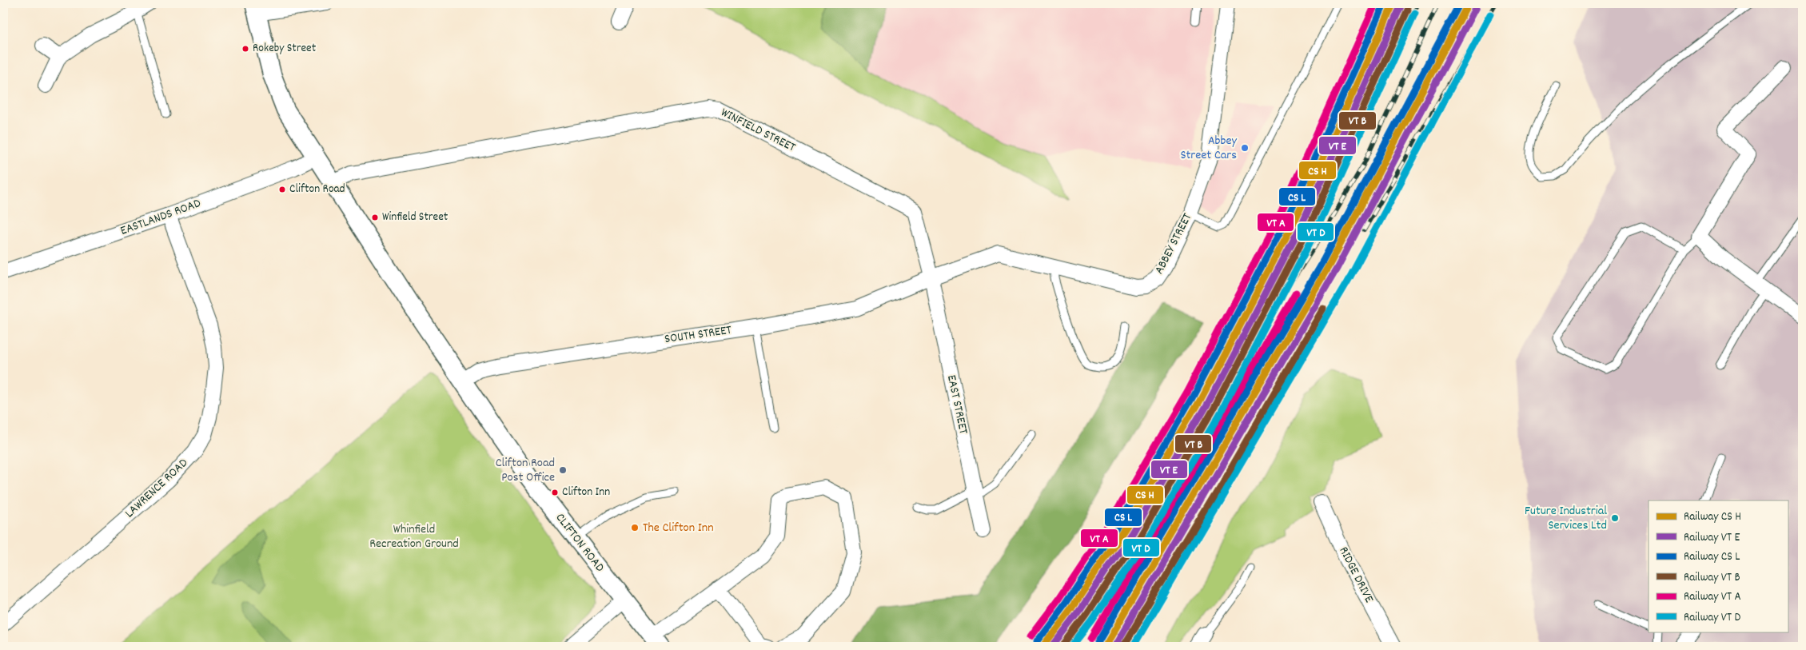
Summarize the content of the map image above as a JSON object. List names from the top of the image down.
{
  "streets": {
    "street": [
      "WINFIELD STREET",
      "EASTLANDS ROAD",
      "ABBEY STREET",
      "SOUTH STREET",
      "EAST STREET",
      "LAWRENCE ROAD",
      "CLIFTON ROAD",
      "RIDGE DRIVE"
    ]
  },
  "crossings": [
    ["WINFIELD STREET", "ABBEY STREET"],
    ["WINFIELD STREET", "SOUTH STREET"],
    ["WINFIELD STREET", "EAST STREET"],
    ["WINFIELD STREET", "CLIFTON ROAD"],
    ["EASTLANDS ROAD", "LAWRENCE ROAD"],
    ["EASTLANDS ROAD", "CLIFTON ROAD"],
    ["ABBEY STREET", "SOUTH STREET"],
    ["ABBEY STREET", "EAST STREET"],
    ["SOUTH STREET", "EAST STREET"],
    ["SOUTH STREET", "CLIFTON ROAD"]
  ],
  "parks": ["Whinfield Recreation Ground"],
  "places": [
    "Rokeby Street",
    "Abbey Street Cars",
    "Clifton Road",
    "Winfield Street",
    "Clifton Road Post Office",
    "Clifton Inn",
    "Future Industrial Services Ltd",
    "The Clifton Inn"
  ],
  "legend": [
    "Railway CS H",
    "Railway VT E",
    "Railway CS L",
    "Railway VT B",
    "Railway VT A",
    "Railway VT D"
  ]
}
